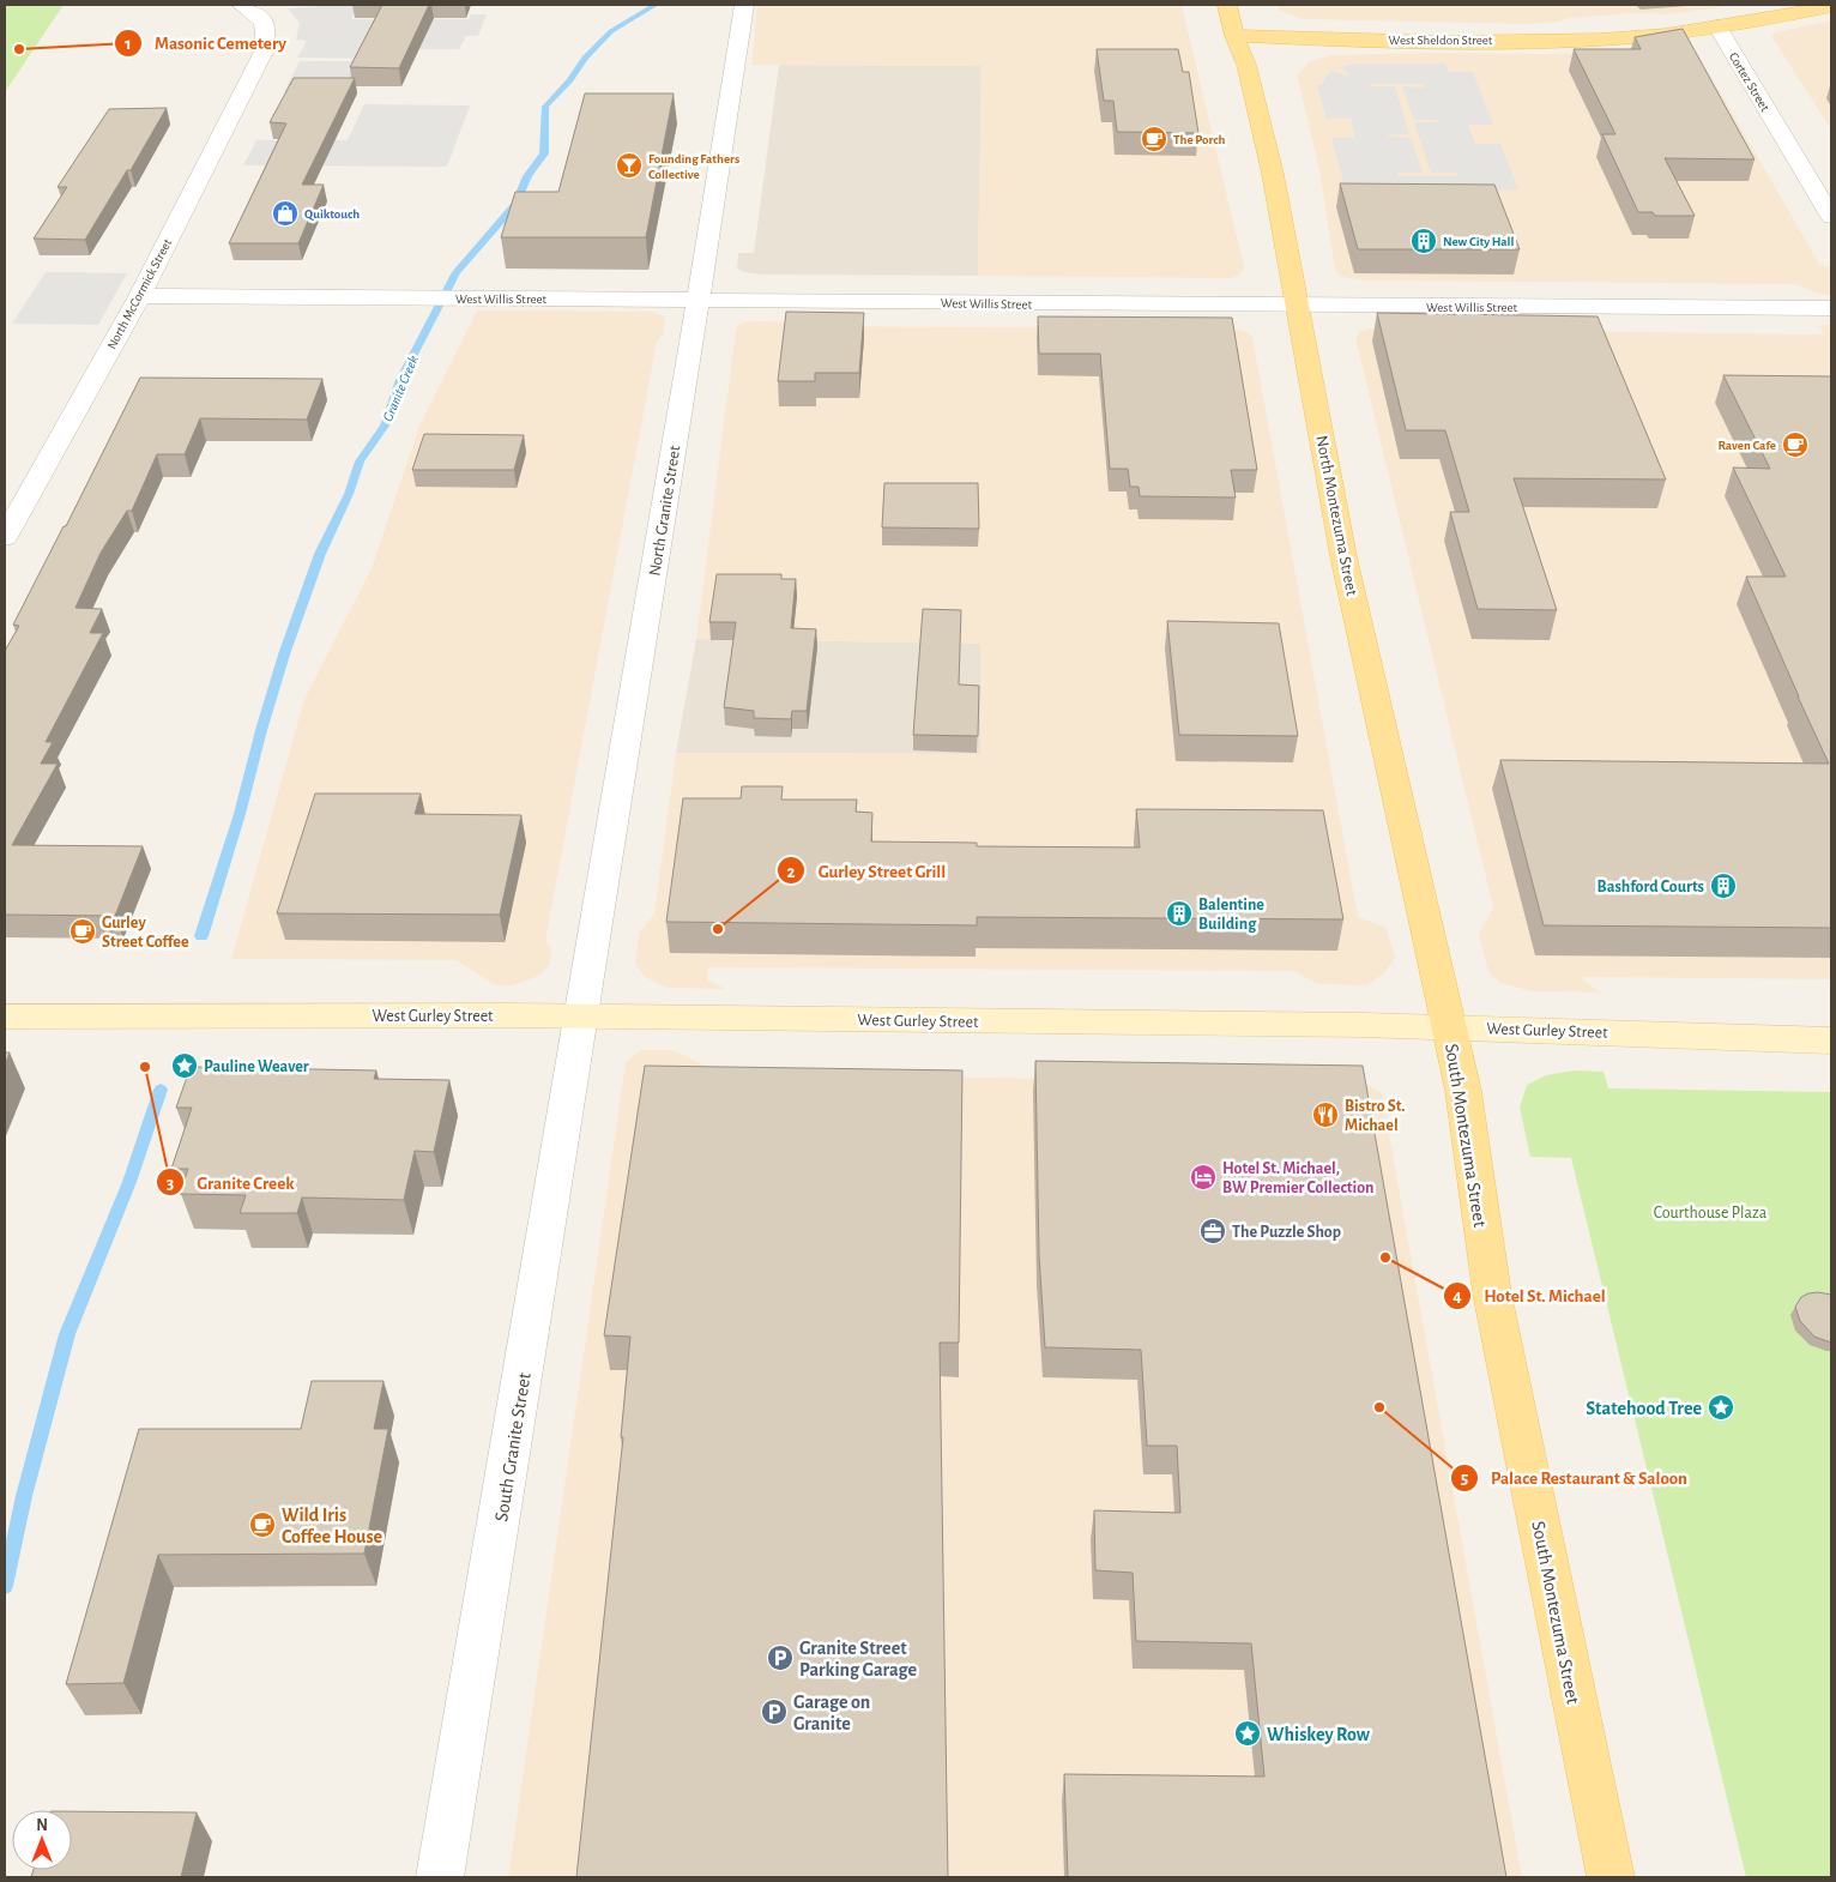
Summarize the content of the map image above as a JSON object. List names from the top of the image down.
{
  "streets": {
    "main road": [
      "West Sheldon Street",
      "North Montezuma Street",
      "West Gurley Street",
      "South Montezuma Street"
    ],
    "street": [
      "Cortez Street",
      "North McCormick Street",
      "West Willis Street",
      "North Granite Street",
      "South Granite Street"
    ]
  },
  "crossings": [
    ["West Sheldon Street", "Cortez Street"],
    ["West Sheldon Street", "North Montezuma Street"],
    ["North McCormick Street", "West Willis Street"],
    ["West Willis Street", "North Granite Street"],
    ["West Willis Street", "North Montezuma Street"],
    ["North Granite Street", "West Gurley Street"],
    ["North Granite Street", "South Granite Street"],
    ["North Montezuma Street", "West Gurley Street"],
    ["North Montezuma Street", "South Montezuma Street"],
    ["West Gurley Street", "South Montezuma Street"],
    ["West Gurley Street", "South Granite Street"]
  ],
  "water": ["Granite Creek"],
  "parks": ["Courthouse Plaza"],
  "places": {
    "other": [
      "Masonic Cemetery",
      "Gurley Street Grill",
      "Granite Creek",
      "Hotel St. Michael",
      "Palace Restaurant & Saloon"
    ],
    "cafe": [
      "The Porch",
      "Raven Cafe",
      "Gurley Street Coffee",
      "Wild Iris Coffee House"
    ],
    "bar": ["Founding Fathers Collective"],
    "shop": ["Quiktouch"],
    "building": ["New City Hall", "Bashford Courts", "Balentine Building"],
    "place": ["Pauline Weaver", "Statehood Tree", "Whiskey Row"],
    "restaurant": ["Bistro St. Michael"],
    "hotel": ["Hotel St. Michael, BW Premier Collection"],
    "office": ["The Puzzle Shop"],
    "parking": ["Granite Street Parking Garage", "Garage on Granite"]
  },
  "north": "top"
}
